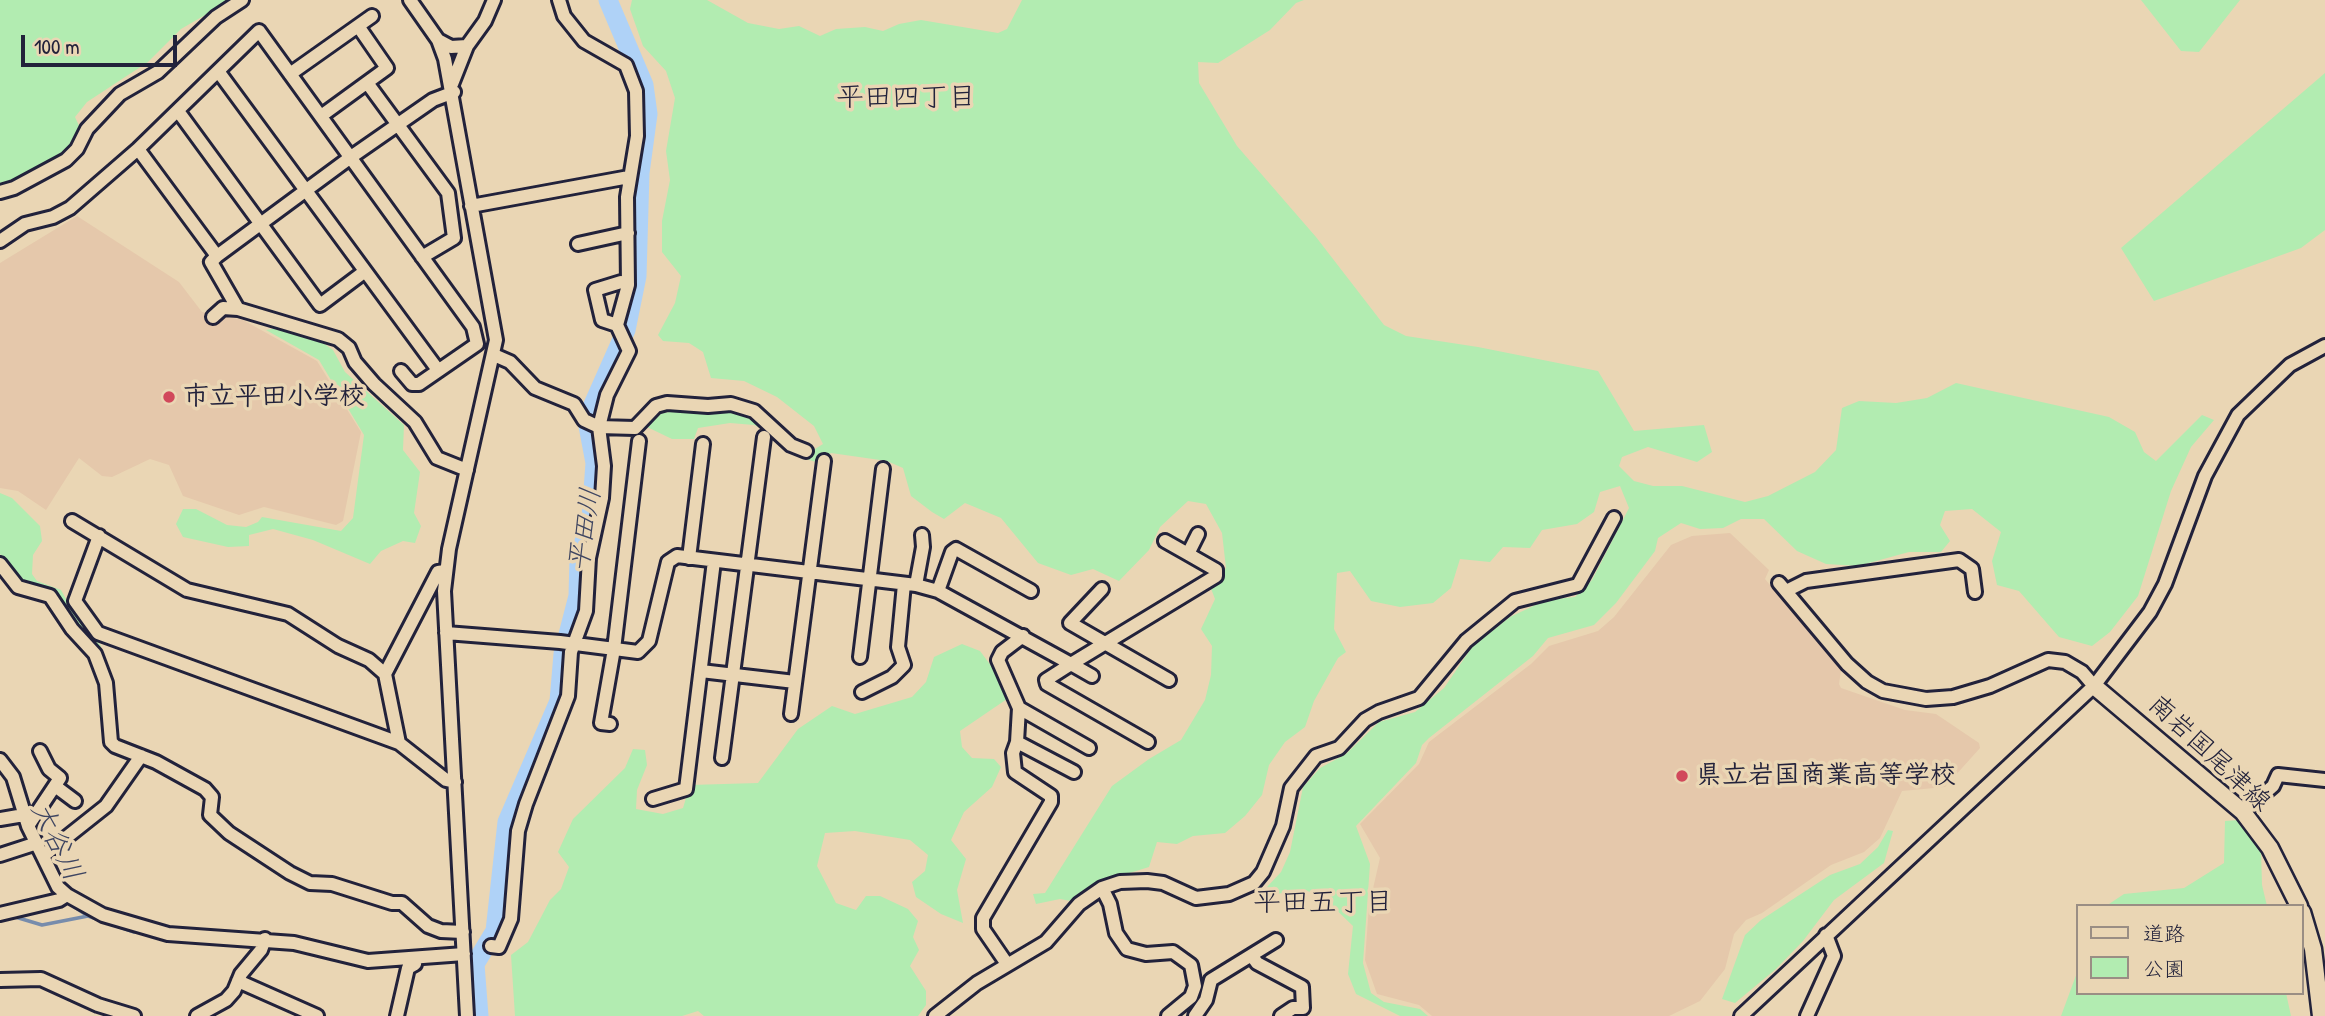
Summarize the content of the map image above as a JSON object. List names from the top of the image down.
{
  "streets": {
    "main road": ["南岩国尾津線"]
  },
  "districts": ["平田四丁目", "平田五丁目"],
  "water": ["平田川", "大谷川"],
  "places": ["市立平田小学校", "県立岩国商業高等学校"],
  "legend": ["道路", "公園"],
  "scale_bar": "100 m"
}
